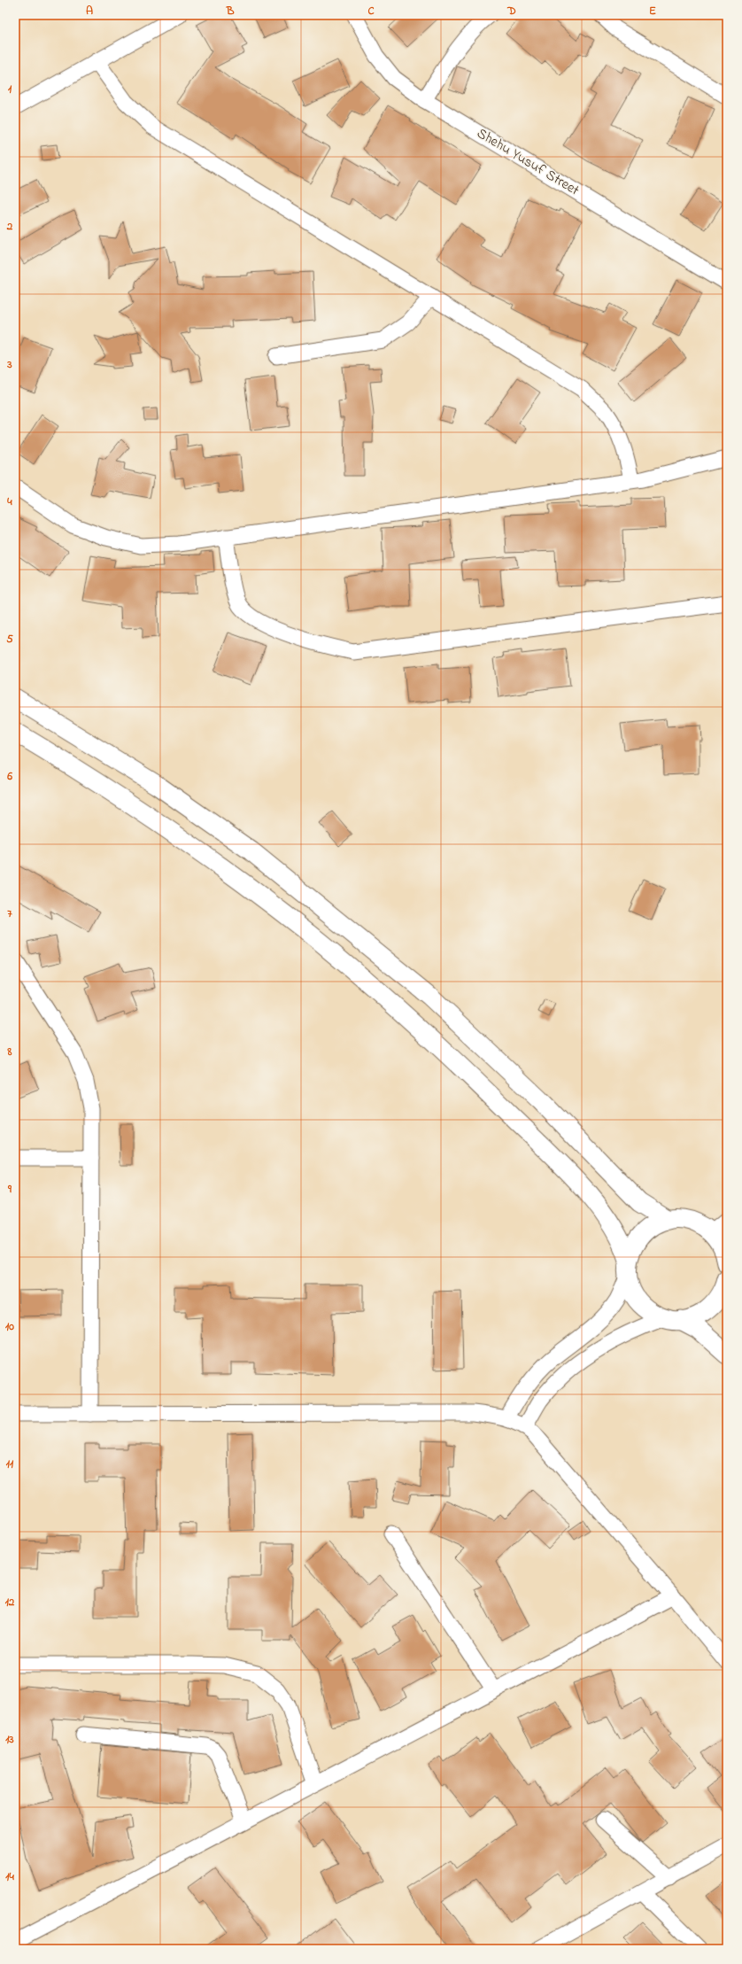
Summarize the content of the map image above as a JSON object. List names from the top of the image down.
{
  "streets": {
    "street": ["Shehu Yusuf Street"]
  },
  "grid": {
    "columns": [
      "A",
      "B",
      "C",
      "D",
      "E"
    ],
    "rows": [
      "1",
      "2",
      "3",
      "4",
      "5",
      "6",
      "7",
      "8",
      "9",
      "10",
      "11",
      "12",
      "13",
      "14"
    ]
  }
}
